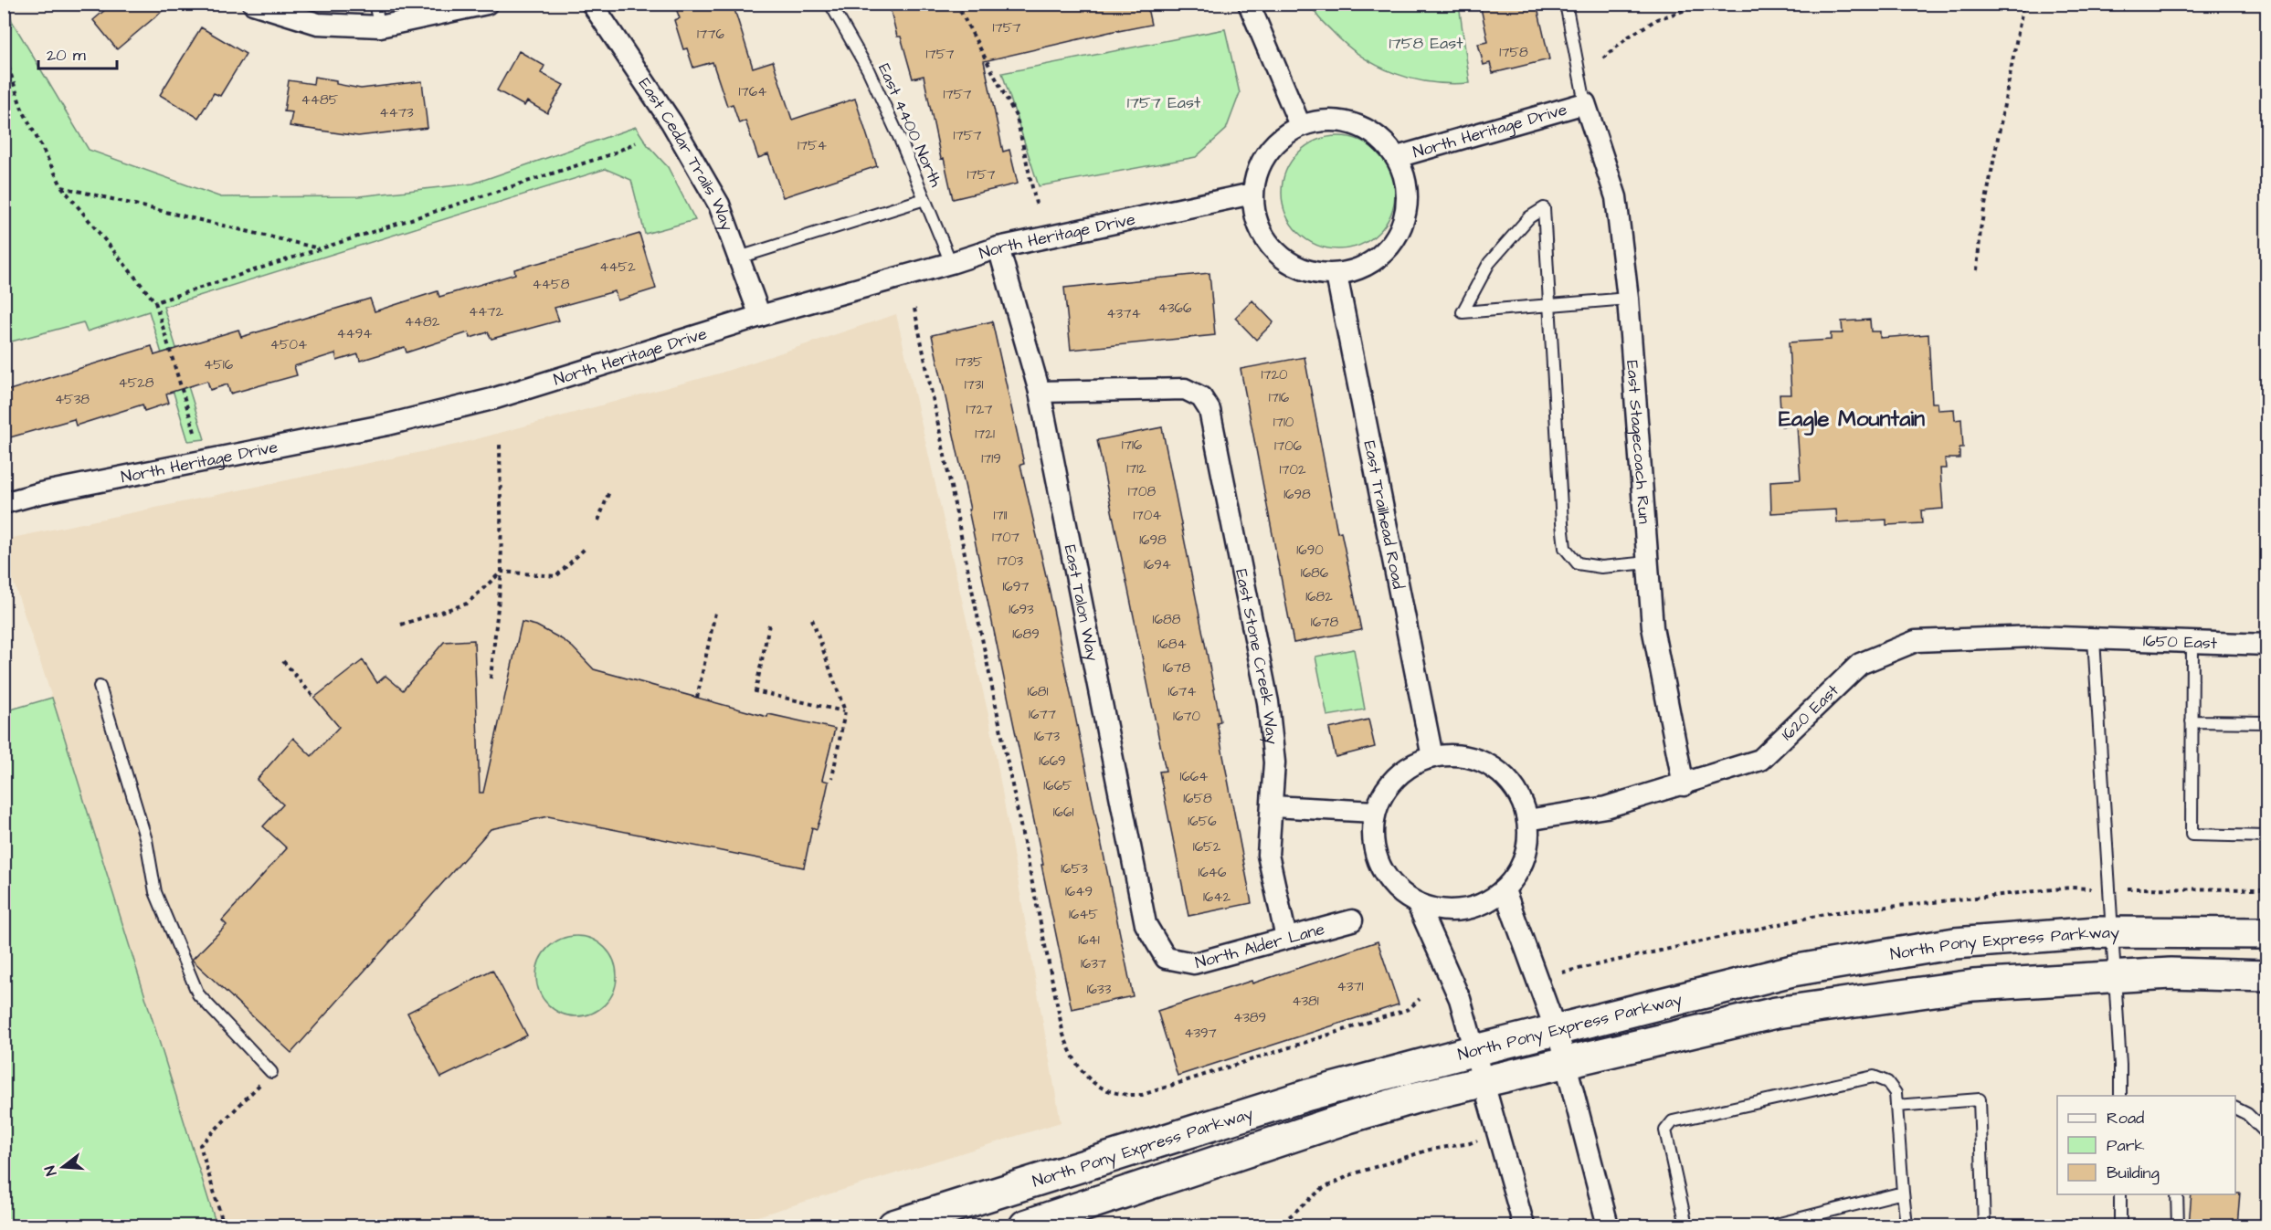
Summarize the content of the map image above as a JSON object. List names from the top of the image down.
{
  "streets": {
    "main road": ["North Pony Express Parkway"],
    "street": [
      "North Heritage Drive",
      "East Cedar Trails Way",
      "East Stagecoach Run",
      "East Trailhead Road",
      "East Talon Way",
      "1650 East",
      "East Stone Creek Way",
      "1620 East",
      "North Alder Lane"
    ],
    "lane": ["East 4400 North"]
  },
  "crossings": [
    ["East 4400 North", "North Heritage Drive"],
    ["North Heritage Drive", "East Cedar Trails Way"],
    ["North Heritage Drive", "East Stagecoach Run"],
    ["North Heritage Drive", "East Trailhead Road"],
    ["North Heritage Drive", "East Talon Way"],
    ["East Stagecoach Run", "1620 East"],
    ["East Trailhead Road", "1620 East"],
    ["East Talon Way", "East Stone Creek Way"],
    ["East Talon Way", "North Alder Lane"],
    ["1650 East", "1620 East"],
    ["East Stone Creek Way", "North Alder Lane"]
  ],
  "districts": ["Eagle Mountain"],
  "parks": ["1758 East", "1757 East"],
  "house_numbers": [
    "1757",
    "1776",
    "1758",
    "1757",
    "1764",
    "1757",
    "4485",
    "4473",
    "1757",
    "1754",
    "1757",
    "4452",
    "4458",
    "4366",
    "4472",
    "4374",
    "4482",
    "4494",
    "4504",
    "1735",
    "4516",
    "1720",
    "4528",
    "1731",
    "1716",
    "4538",
    "1727",
    "1710",
    "1721",
    "1716",
    "1706",
    "1719",
    "1712",
    "1702",
    "1708",
    "1698",
    "1711",
    "1704",
    "1707",
    "1698",
    "1690",
    "1703",
    "1694",
    "1686",
    "1697",
    "1682",
    "1693",
    "1688",
    "1678",
    "1689",
    "1684",
    "1678",
    "1681",
    "1674",
    "1677",
    "1670",
    "1673",
    "1669",
    "1664",
    "1665",
    "1658",
    "1661",
    "1656",
    "1652",
    "1653",
    "1646",
    "1649",
    "1642",
    "1645",
    "1641",
    "1637",
    "4371",
    "1633",
    "4381",
    "4389",
    "4397"
  ],
  "legend": ["Road", "Park", "Building"],
  "scale_bar": "20 m",
  "north": "left"
}
